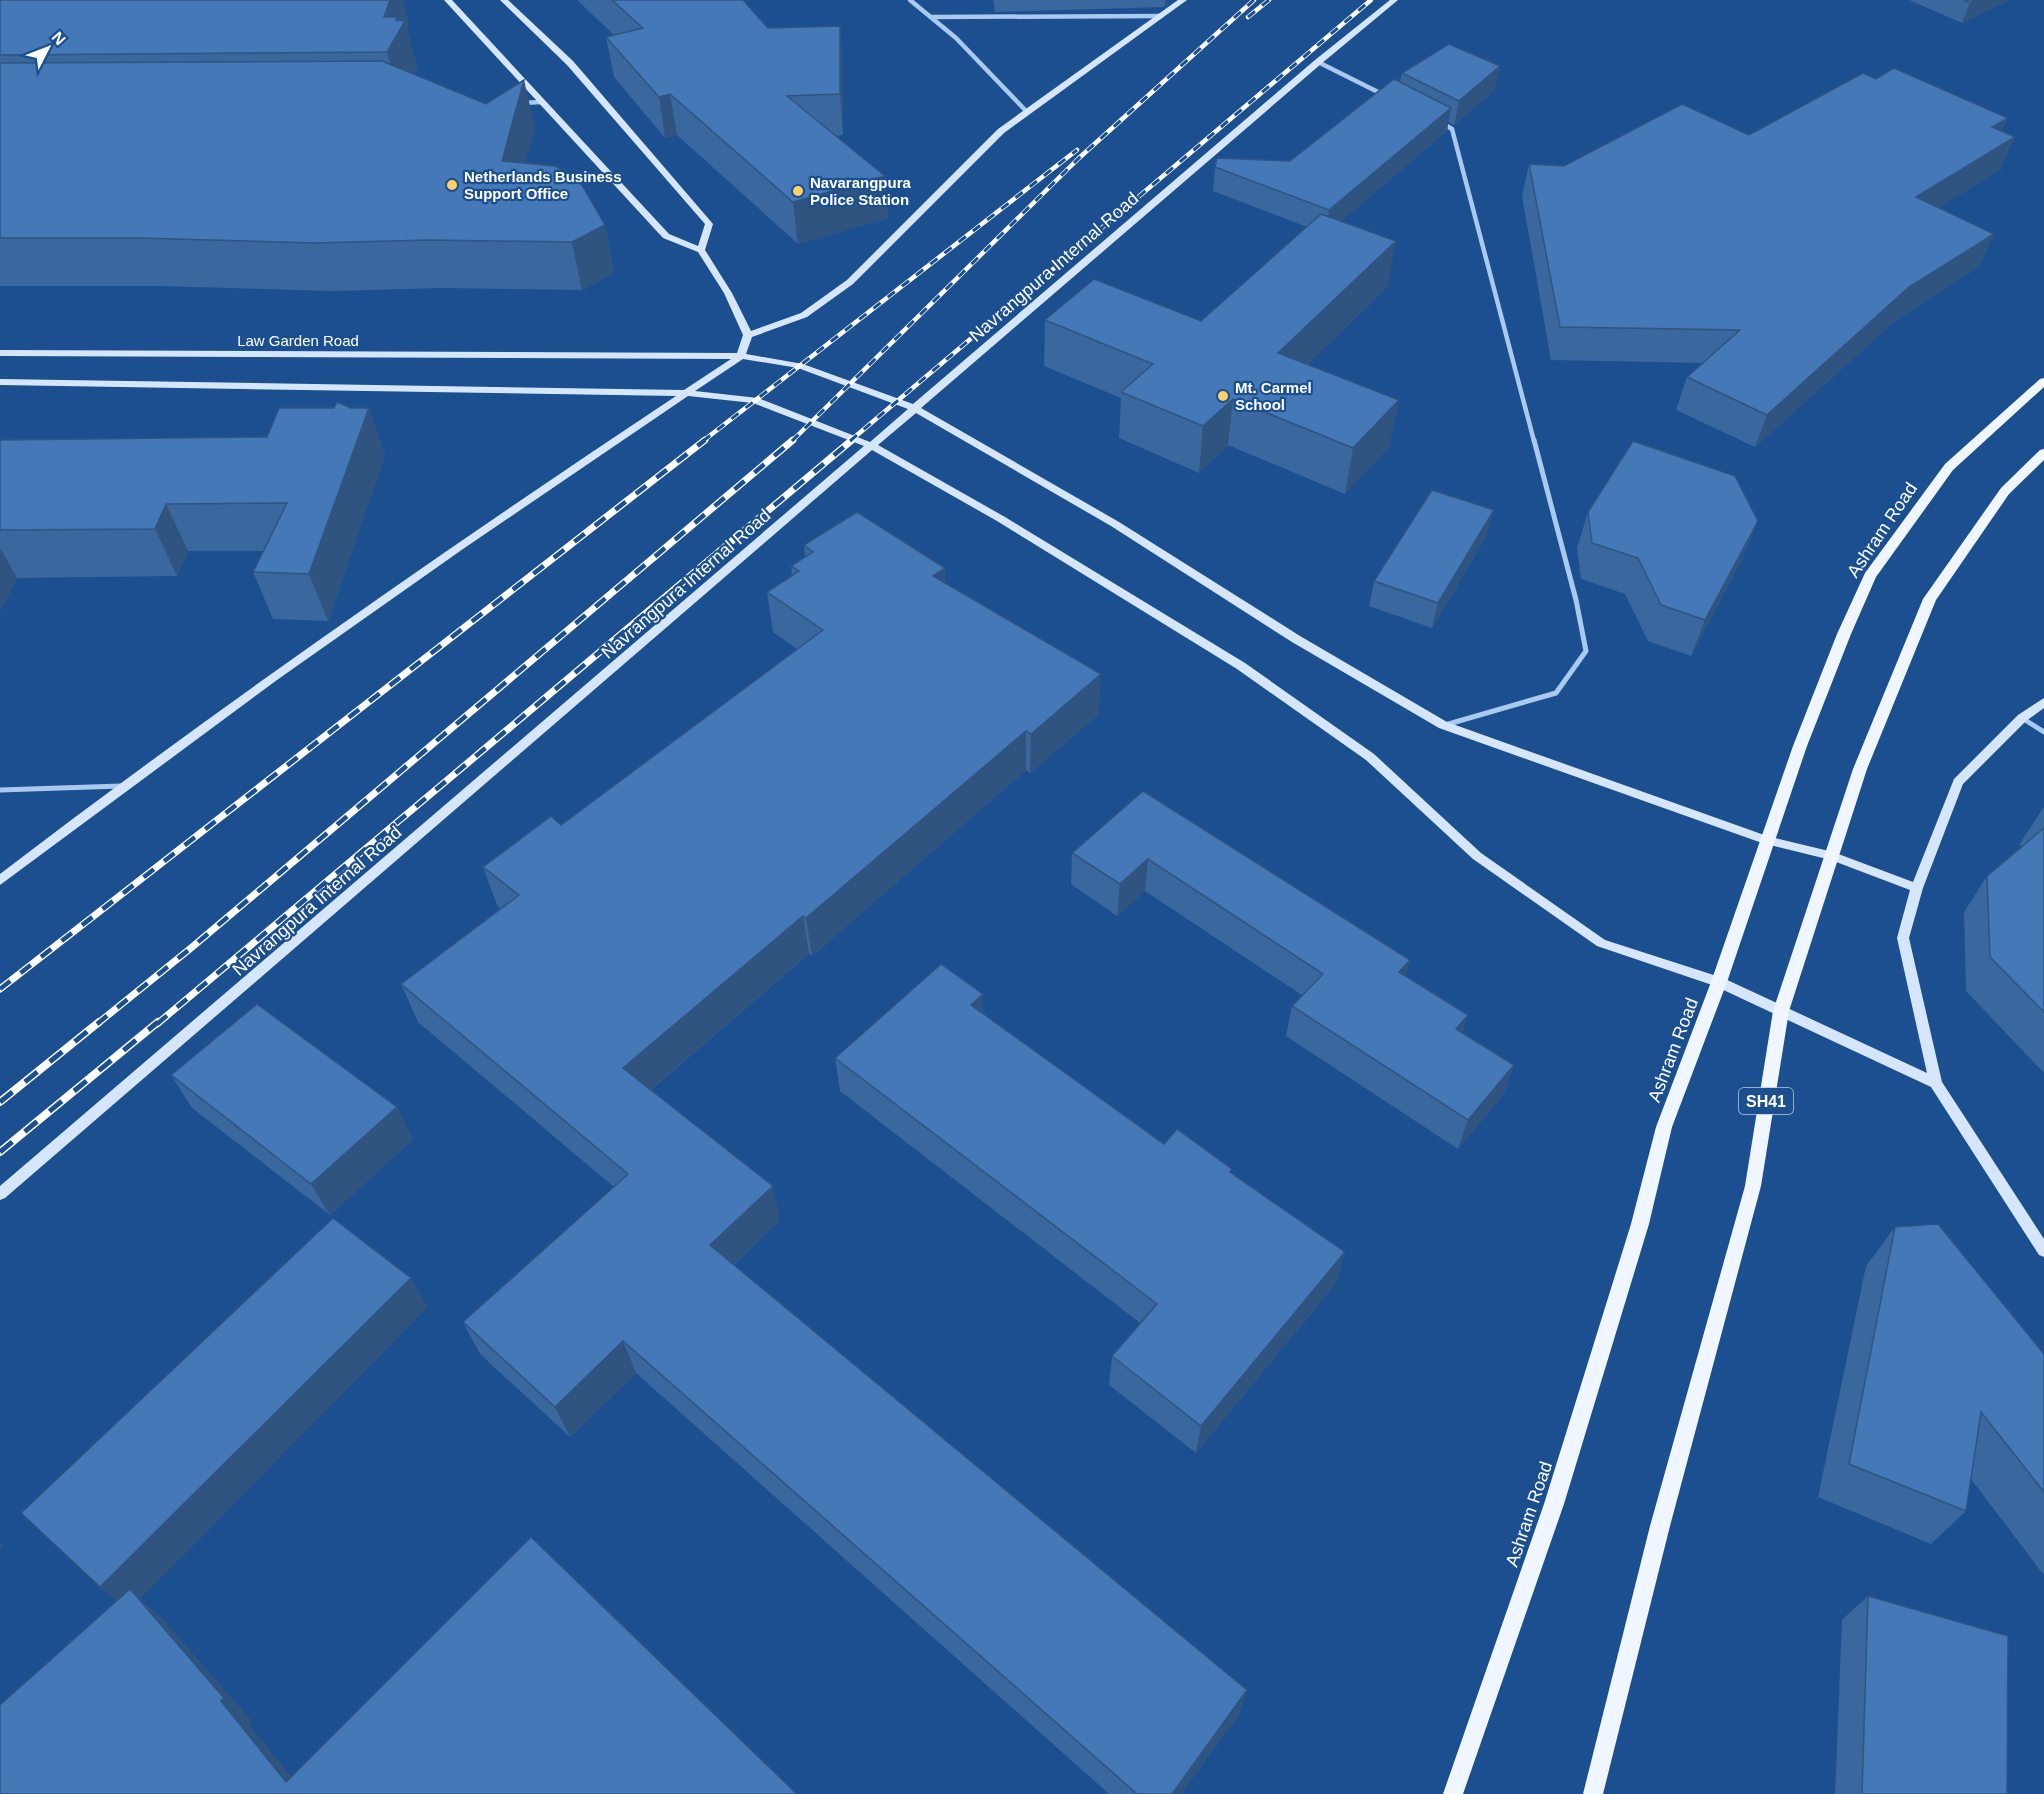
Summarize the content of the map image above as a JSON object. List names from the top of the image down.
{
  "streets": {
    "main road": [
      "Navrangpura Internal Road",
      "Law Garden Road",
      "Ashram Road",
      "SH41"
    ]
  },
  "crossings": [
    ["Navrangpura Internal Road", "Law Garden Road"],
    ["Law Garden Road", "Ashram Road"],
    ["Law Garden Road", "SH41"]
  ],
  "places": ["Netherlands Business Support Office", "Navarangpura Police Station", "Mt. Carmel School"],
  "north": "top right"
}
